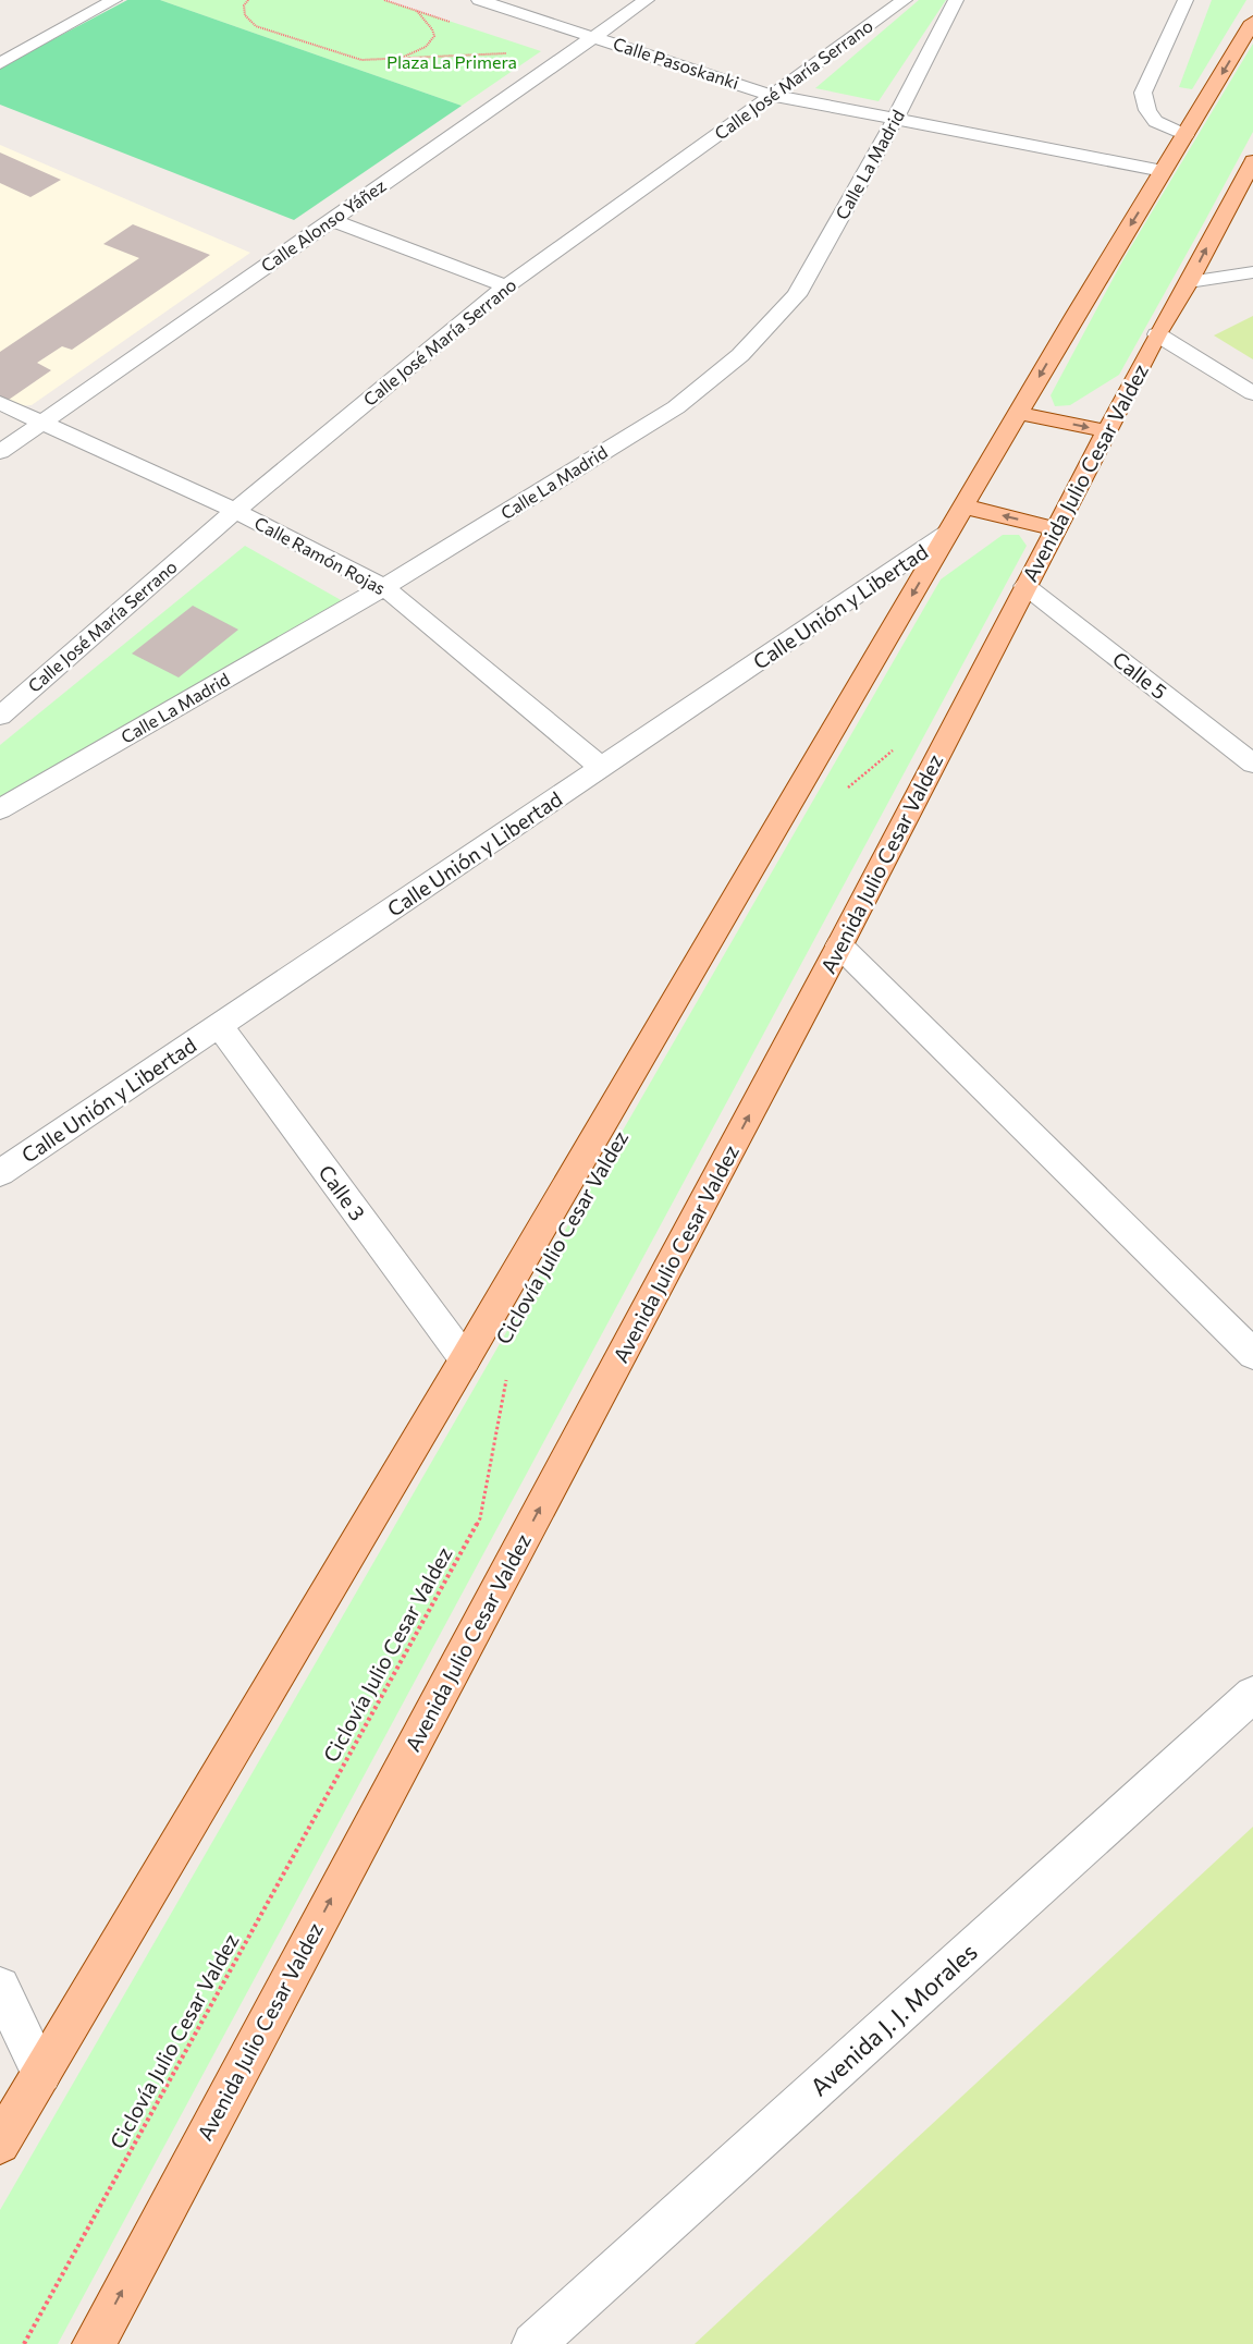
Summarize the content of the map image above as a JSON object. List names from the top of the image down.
{
  "streets": {
    "main road": ["Avenida Julio Cesar Valdez"],
    "street": [
      "Calle Pasoskanki",
      "Calle José María Serrano",
      "Calle La Madrid",
      "Calle Alonso Yáñez",
      "Calle Ramón Rojas",
      "Calle Unión y Libertad",
      "Calle 5",
      "Calle 3",
      "Avenida J. J. Morales"
    ],
    "path": ["Ciclovía Julio Cesar Valdez"]
  },
  "crossings": [
    ["Calle Pasoskanki", "Calle José María Serrano"],
    ["Calle Pasoskanki", "Calle La Madrid"],
    ["Calle Pasoskanki", "Calle Alonso Yáñez"],
    ["Calle José María Serrano", "Calle Ramón Rojas"],
    ["Calle La Madrid", "Calle Ramón Rojas"],
    ["Calle Alonso Yáñez", "Calle Ramón Rojas"],
    ["Avenida Julio Cesar Valdez", "Calle 5"],
    ["Calle Ramón Rojas", "Calle Unión y Libertad"],
    ["Calle Unión y Libertad", "Calle 3"]
  ],
  "parks": ["Plaza La Primera"]
}
